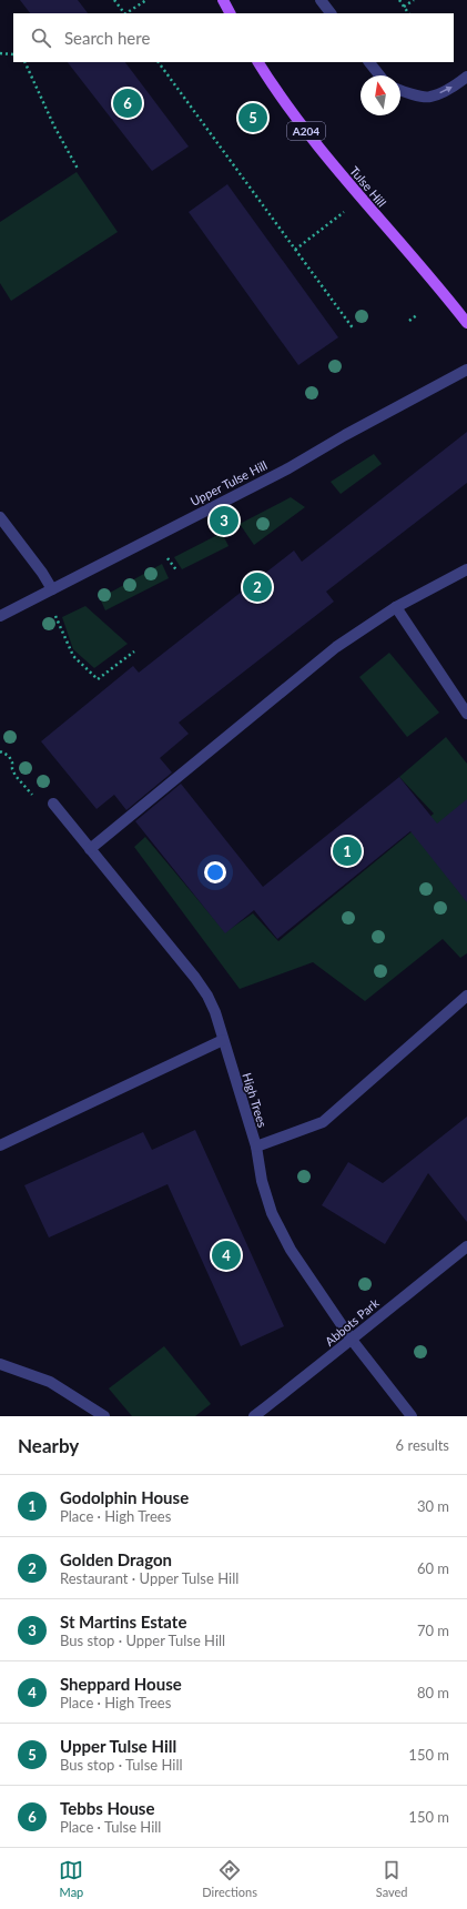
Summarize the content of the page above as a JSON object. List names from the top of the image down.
{
  "streets": {
    "main road": ["A204", "Tulse Hill"],
    "street": ["Upper Tulse Hill", "High Trees", "Abbots Park"]
  },
  "crossings": [
    ["High Trees", "Abbots Park"]
  ],
  "north": "top",
  "page": {
    "search": "Search here",
    "pins": [
      "6",
      "5",
      "3",
      "2",
      "1",
      "4"
    ],
    "heading": ["Nearby", "6 results"],
    "list": [
      {
        "mark": "1",
        "name": "Godolphin House",
        "note": "Place · High Trees",
        "value": "30 m"
      },
      {
        "mark": "2",
        "name": "Golden Dragon",
        "note": "Restaurant · Upper Tulse Hill",
        "value": "60 m"
      },
      {
        "mark": "3",
        "name": "St Martins Estate",
        "note": "Bus stop · Upper Tulse Hill",
        "value": "70 m"
      },
      {
        "mark": "4",
        "name": "Sheppard House",
        "note": "Place · High Trees",
        "value": "80 m"
      },
      {
        "mark": "5",
        "name": "Upper Tulse Hill",
        "note": "Bus stop · Tulse Hill",
        "value": "150 m"
      },
      {
        "mark": "6",
        "name": "Tebbs House",
        "note": "Place · Tulse Hill",
        "value": "150 m"
      }
    ],
    "nav": ["Map", "Directions", "Saved"]
  }
}
